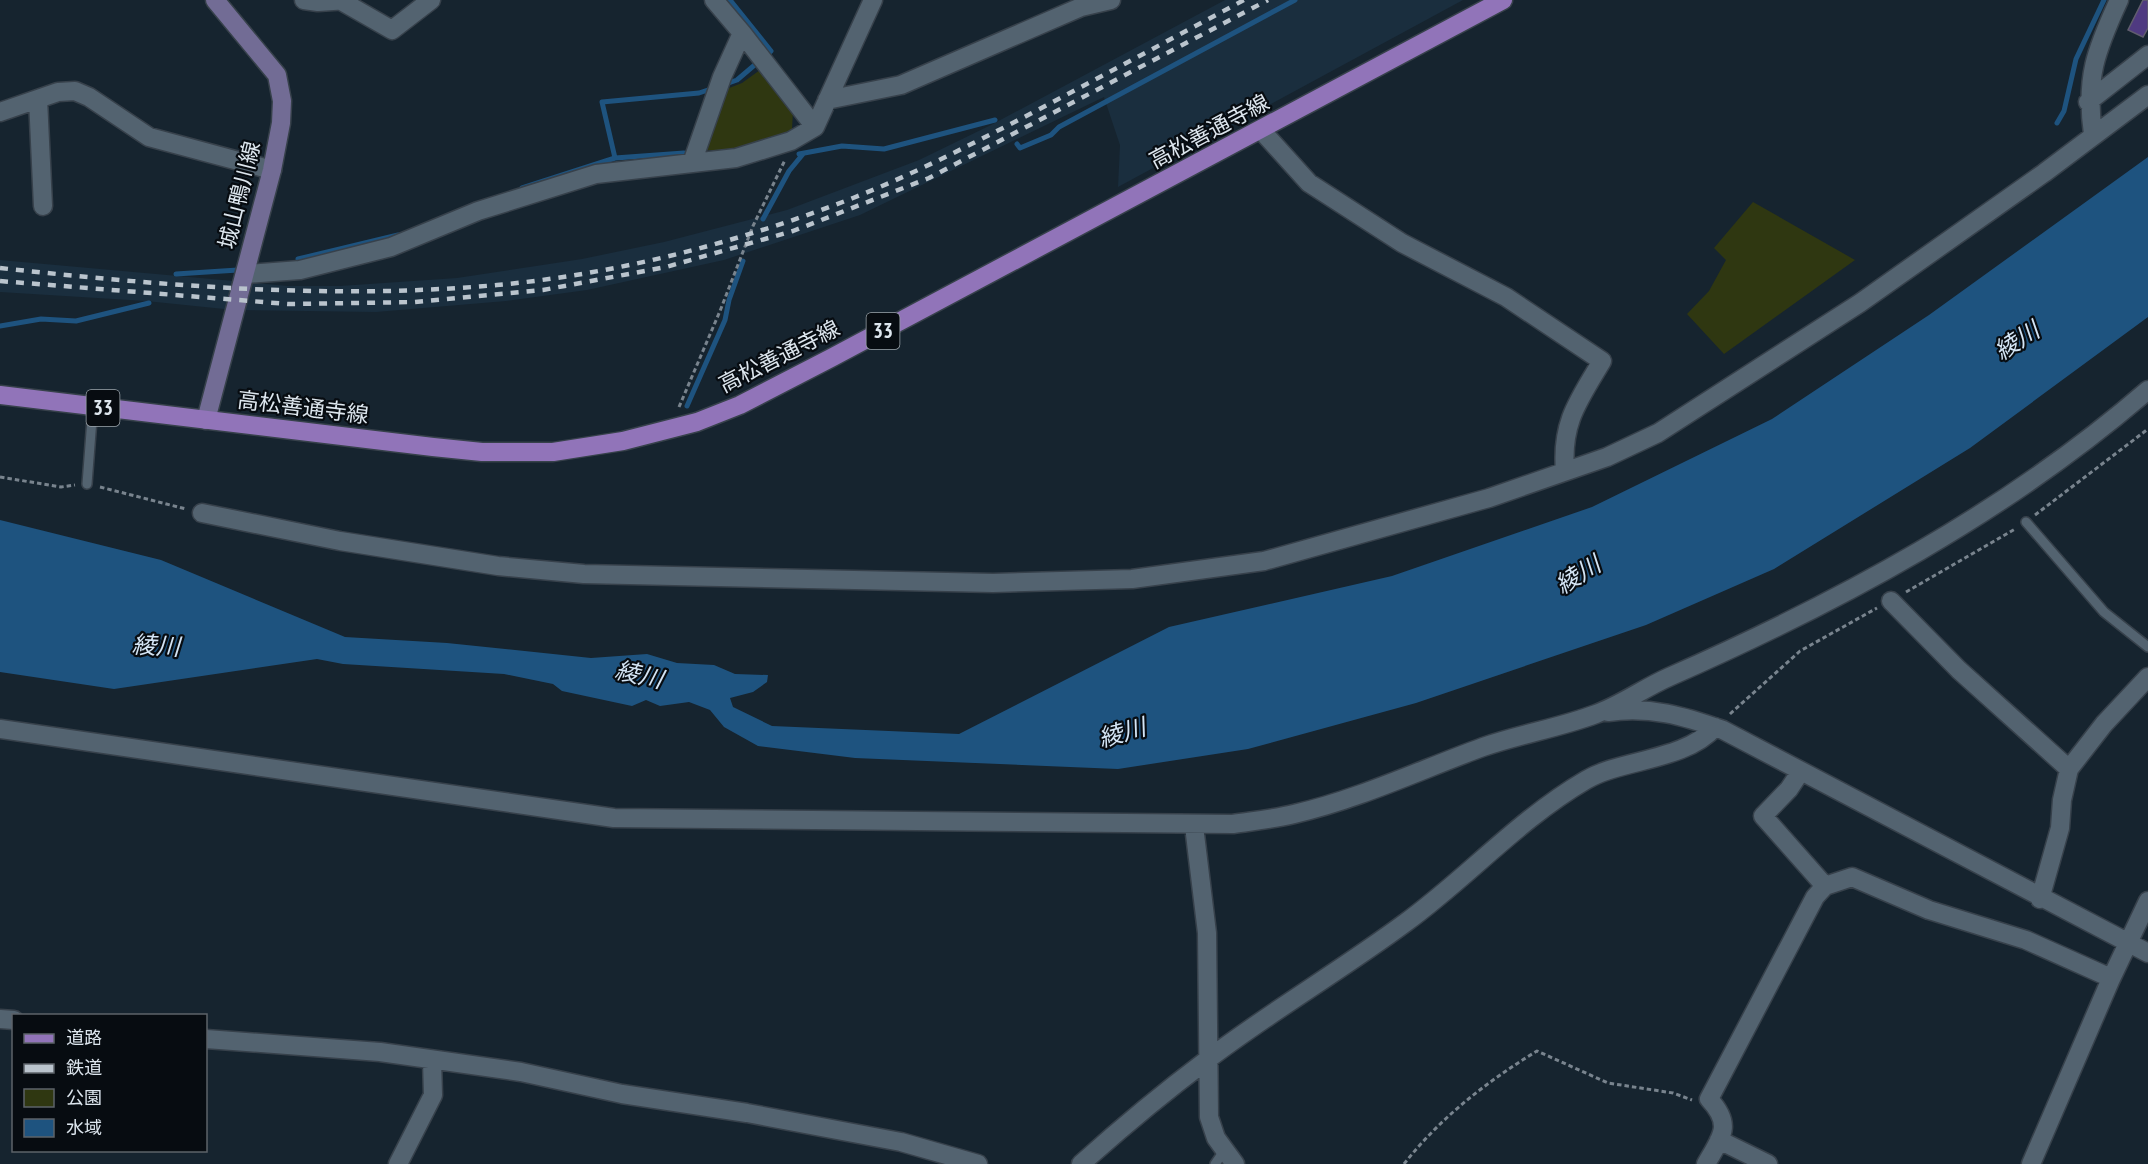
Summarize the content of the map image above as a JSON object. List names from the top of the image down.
{
  "streets": {
    "main road": ["高松善通寺線", "城山鴨川線", "33"]
  },
  "crossings": [
    ["高松善通寺線", "城山鴨川線"]
  ],
  "water": ["綾川"],
  "legend": [
    "道路",
    "鉄道",
    "公園",
    "水域"
  ]
}
